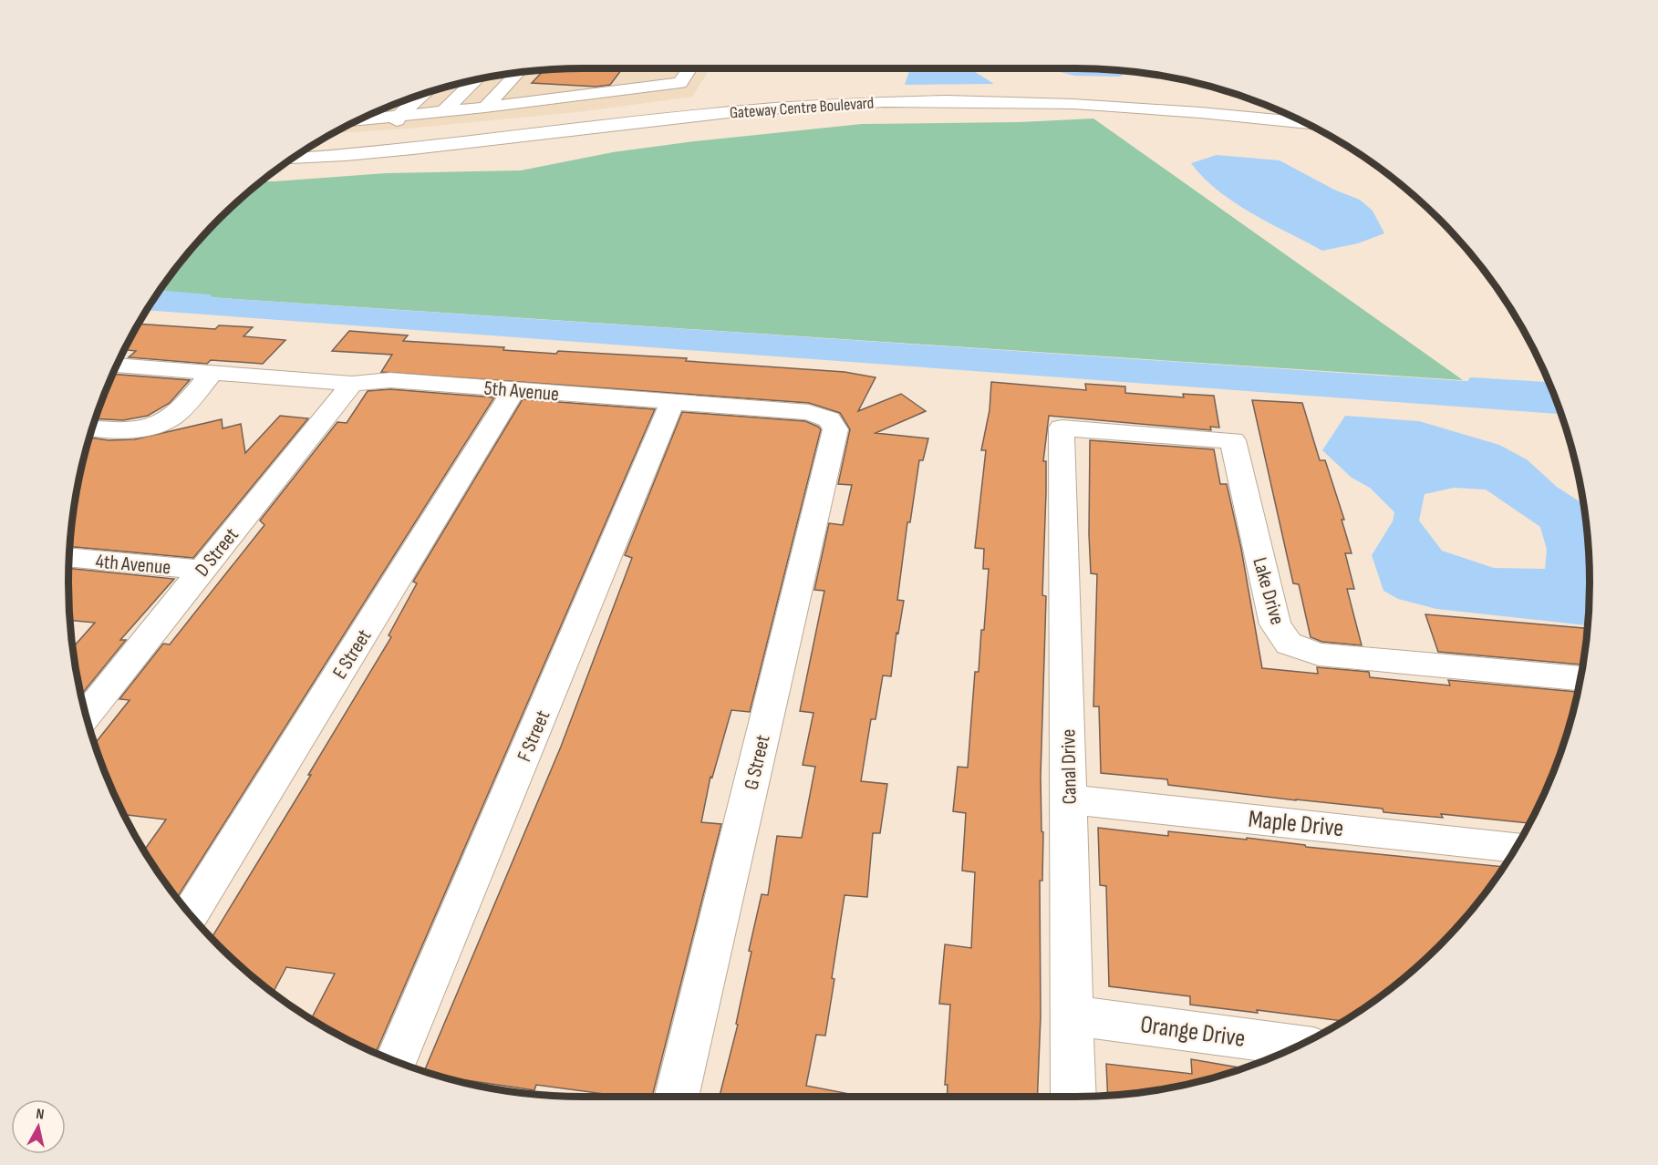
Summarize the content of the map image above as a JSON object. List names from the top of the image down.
{
  "streets": {
    "street": [
      "Gateway Centre Boulevard",
      "5th Avenue",
      "D Street",
      "4th Avenue",
      "Lake Drive",
      "E Street",
      "F Street",
      "G Street",
      "Canal Drive",
      "Maple Drive",
      "Orange Drive"
    ]
  },
  "crossings": [
    ["5th Avenue", "D Street"],
    ["5th Avenue", "E Street"],
    ["5th Avenue", "F Street"],
    ["5th Avenue", "G Street"],
    ["D Street", "4th Avenue"],
    ["Lake Drive", "Canal Drive"],
    ["Canal Drive", "Maple Drive"],
    ["Canal Drive", "Orange Drive"]
  ],
  "north": "top"
}
